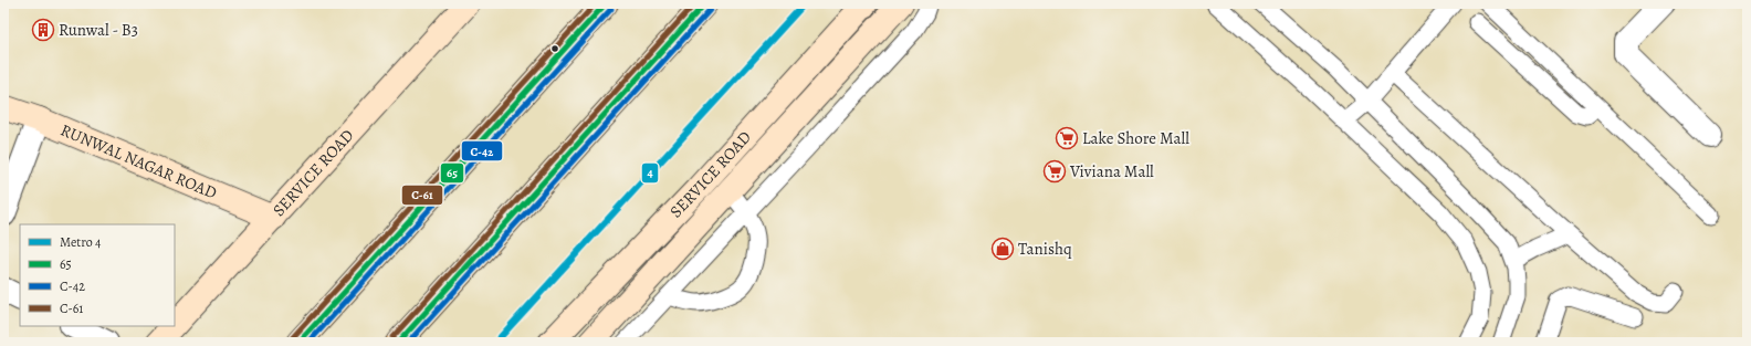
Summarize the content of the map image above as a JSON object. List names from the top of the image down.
{
  "streets": {
    "street": ["RUNWAL NAGAR ROAD", "SERVICE ROAD"]
  },
  "crossings": [
    ["RUNWAL NAGAR ROAD", "SERVICE ROAD"]
  ],
  "places": {
    "building": ["Runwal - B3"],
    "supermarket": ["Lake Shore Mall", "Viviana Mall"],
    "shop": ["Tanishq"]
  },
  "lines": [
    "metro line 4",
    "transit line 65",
    "transit line C-61",
    "transit line C-42"
  ],
  "legend": [
    "Metro 4",
    "65",
    "C-42",
    "C-61"
  ]
}
